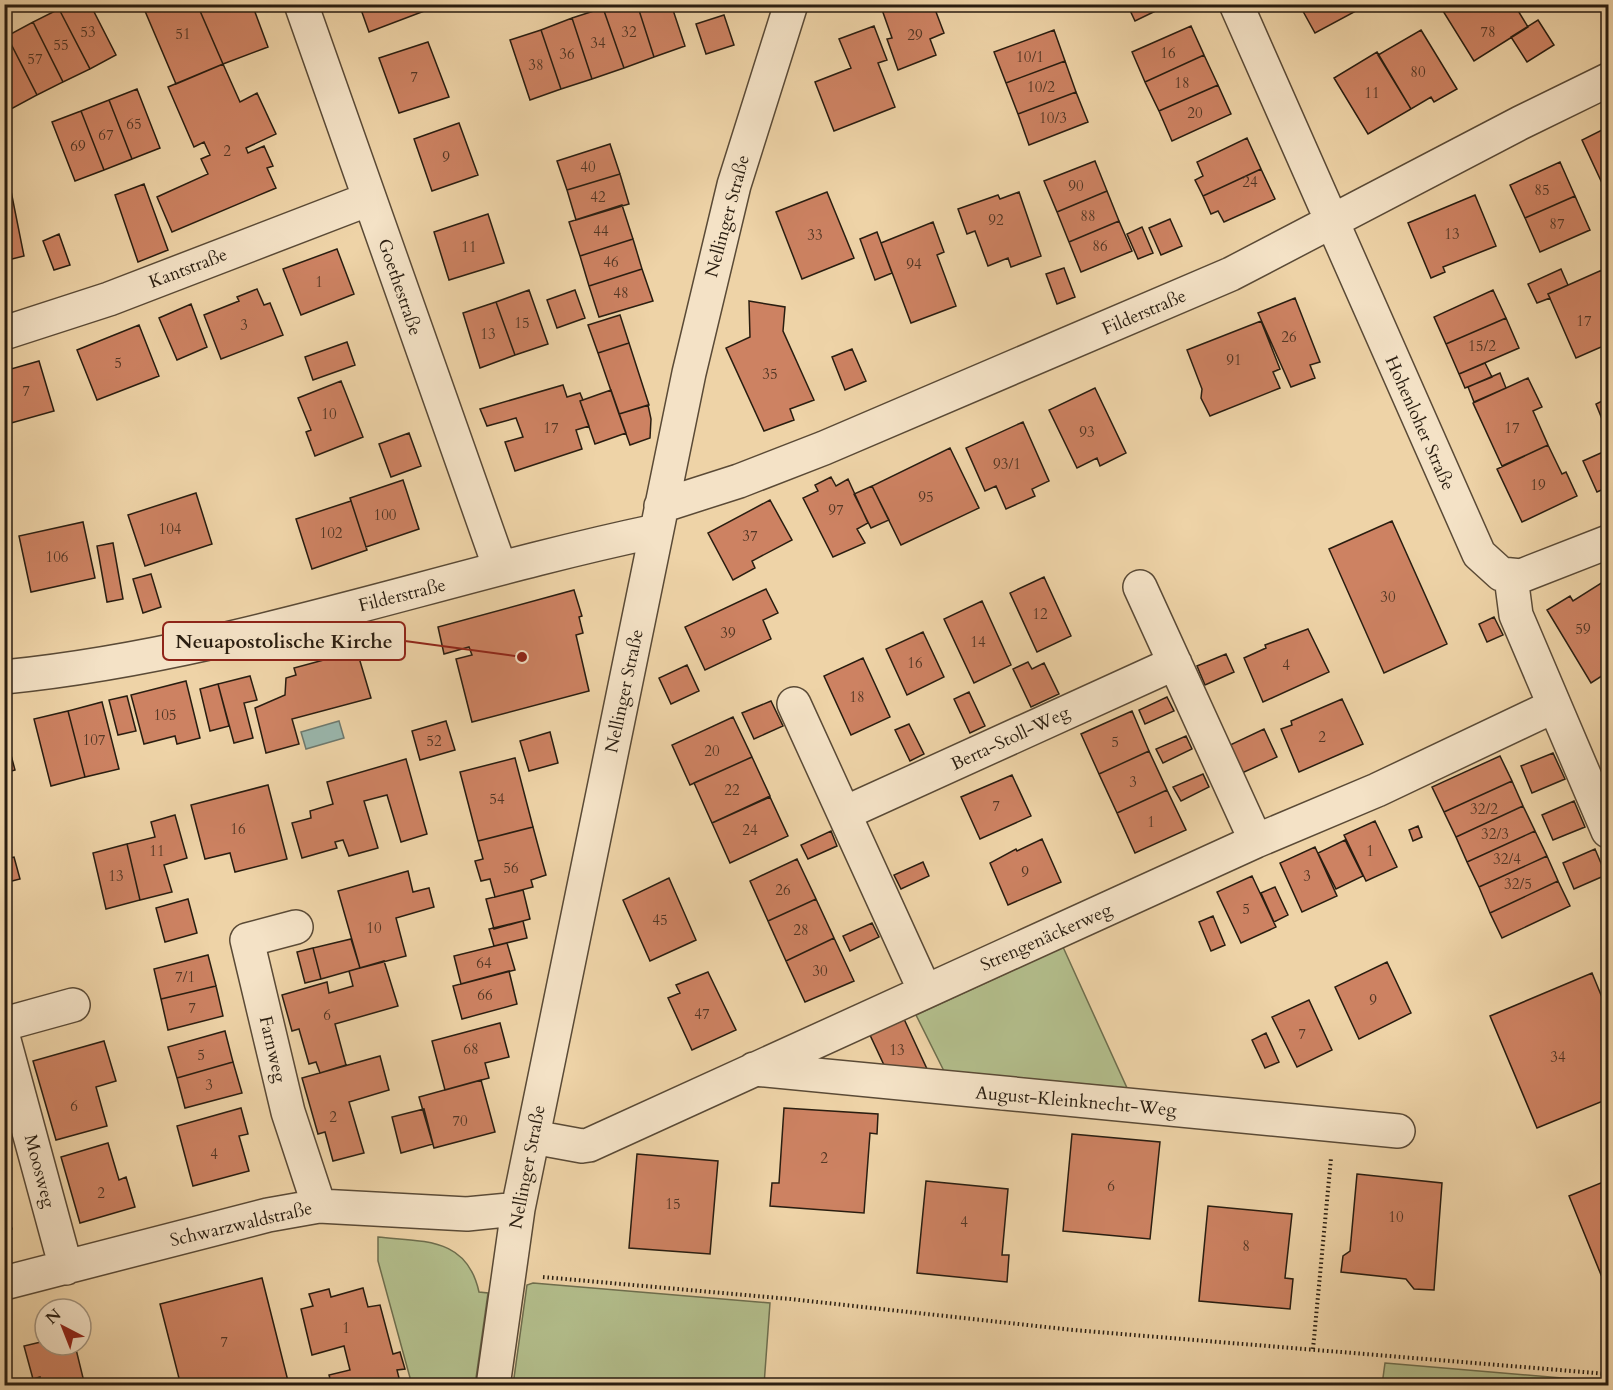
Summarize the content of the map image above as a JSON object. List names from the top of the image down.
{
  "streets": {
    "street": [
      "Nellinger Straße",
      "Kantstraße",
      "Goethestraße",
      "Filderstraße",
      "Hohenloher Straße",
      "Berta-Stoll-Weg",
      "Strengenäckerweg",
      "Farnweg",
      "August-Kleinknecht-Weg",
      "Moosweg",
      "Schwarzwaldstraße"
    ]
  },
  "crossings": [
    ["Nellinger Straße", "Filderstraße"],
    ["Nellinger Straße", "Strengenäckerweg"],
    ["Nellinger Straße", "Schwarzwaldstraße"],
    ["Kantstraße", "Goethestraße"],
    ["Goethestraße", "Filderstraße"],
    ["Filderstraße", "Hohenloher Straße"],
    ["Strengenäckerweg", "August-Kleinknecht-Weg"],
    ["Farnweg", "Schwarzwaldstraße"],
    ["Moosweg", "Schwarzwaldstraße"]
  ],
  "places": ["Neuapostolische Kirche"],
  "house_numbers": [
    "53",
    "32",
    "78",
    "51",
    "29",
    "34",
    "55",
    "16",
    "36",
    "10/1",
    "57",
    "38",
    "80",
    "7",
    "18",
    "10/2",
    "11",
    "20",
    "10/3",
    "65",
    "67",
    "69",
    "2",
    "9",
    "40",
    "24",
    "90",
    "85",
    "42",
    "88",
    "92",
    "87",
    "44",
    "13",
    "33",
    "86",
    "11",
    "46",
    "94",
    "1",
    "48",
    "17",
    "15",
    "3",
    "13",
    "26",
    "15/2",
    "91",
    "5",
    "35",
    "7",
    "10",
    "17",
    "17",
    "93",
    "93/1",
    "19",
    "95",
    "97",
    "100",
    "104",
    "102",
    "37",
    "106",
    "30",
    "12",
    "59",
    "39",
    "14",
    "16",
    "4",
    "18",
    "105",
    "2",
    "107",
    "52",
    "5",
    "20",
    "3",
    "22",
    "54",
    "7",
    "32/2",
    "1",
    "16",
    "24",
    "32/3",
    "11",
    "1",
    "32/4",
    "56",
    "9",
    "13",
    "3",
    "32/5",
    "26",
    "5",
    "45",
    "10",
    "28",
    "64",
    "30",
    "7/1",
    "66",
    "9",
    "7",
    "47",
    "6",
    "7",
    "68",
    "13",
    "5",
    "34",
    "3",
    "6",
    "2",
    "70",
    "4",
    "2",
    "6",
    "2",
    "15",
    "10",
    "4",
    "8",
    "1",
    "7"
  ],
  "north": "top left"
}
